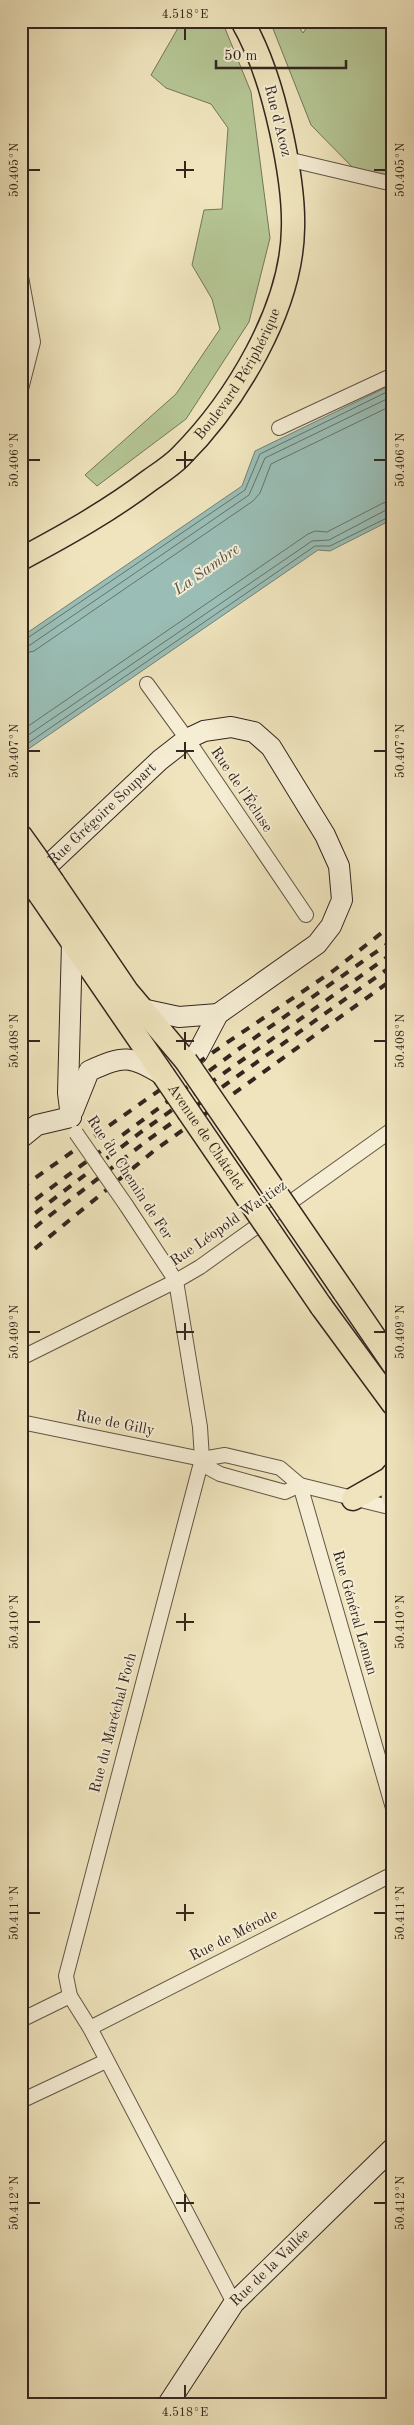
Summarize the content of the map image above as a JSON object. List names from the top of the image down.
{
  "streets": {
    "main road": ["Rue d'Acoz", "Boulevard Périphérique", "Avenue de Châtelet"],
    "street": [
      "Rue de l'Écluse",
      "Rue Grégoire Soupart",
      "Rue du Chemin de Fer",
      "Rue Léopold Wautiez",
      "Rue de Gilly",
      "Rue Général Leman",
      "Rue du Maréchal Foch",
      "Rue de Mérode",
      "Rue de la Vallée"
    ]
  },
  "crossings": [
    ["Rue d'Acoz", "Boulevard Périphérique"],
    ["Rue de l'Écluse", "Rue Grégoire Soupart"],
    ["Rue Grégoire Soupart", "Avenue de Châtelet"],
    ["Rue du Chemin de Fer", "Rue Léopold Wautiez"],
    ["Rue du Chemin de Fer", "Rue de Gilly"],
    ["Rue du Chemin de Fer", "Rue du Maréchal Foch"],
    ["Rue de Gilly", "Rue Général Leman"],
    ["Rue de Gilly", "Rue du Maréchal Foch"]
  ],
  "water": ["La Sambre"],
  "scale_bar": "50 m",
  "coordinates": [
    "4.518°E",
    "50.405°N",
    "50.406°N",
    "50.407°N",
    "50.408°N",
    "50.409°N",
    "50.410°N",
    "50.411°N",
    "50.412°N"
  ]
}
